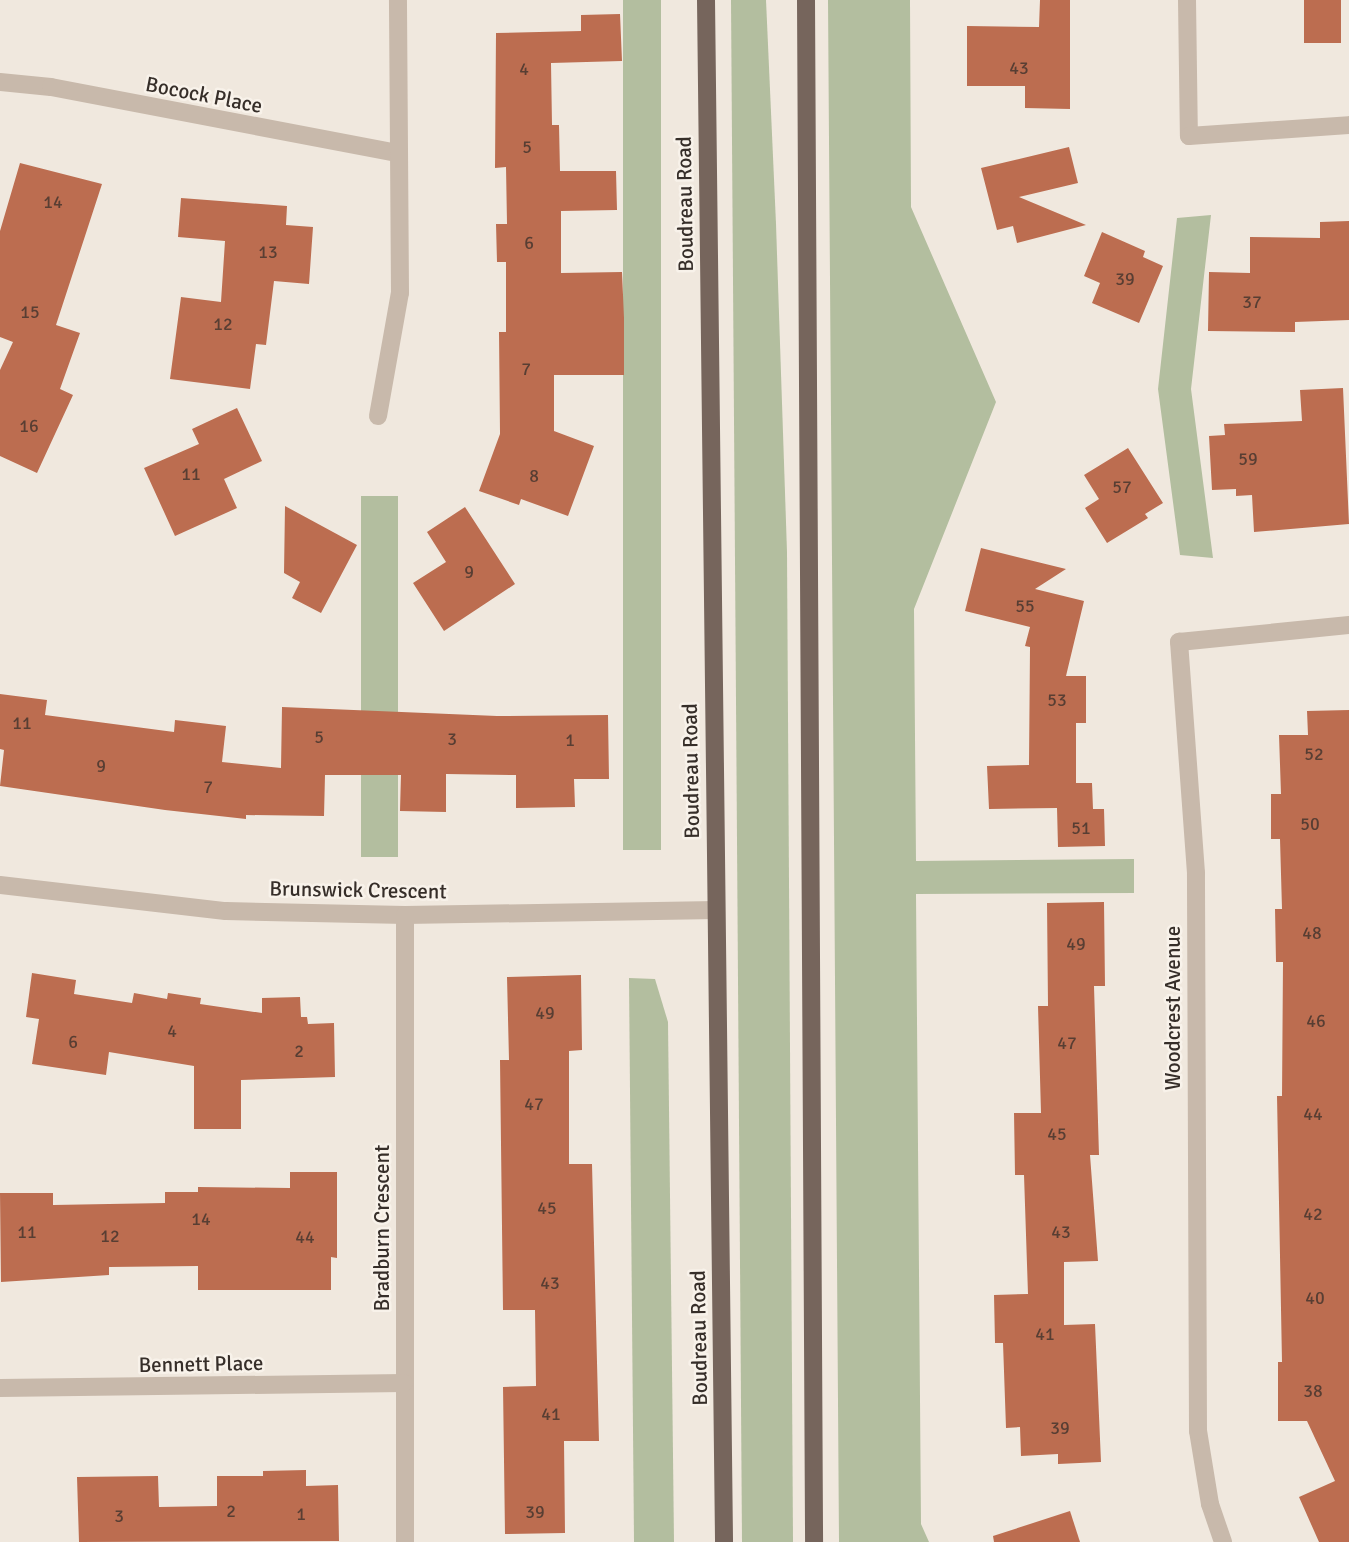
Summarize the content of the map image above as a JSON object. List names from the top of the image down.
{
  "streets": {
    "main road": ["Boudreau Road"],
    "street": [
      "Bocock Place",
      "Brunswick Crescent",
      "Woodcrest Avenue",
      "Bradburn Crescent",
      "Bennett Place"
    ]
  },
  "crossings": [
    ["Boudreau Road", "Brunswick Crescent"],
    ["Brunswick Crescent", "Bradburn Crescent"],
    ["Bradburn Crescent", "Bennett Place"]
  ],
  "house_numbers": [
    "43",
    "4",
    "5",
    "14",
    "6",
    "13",
    "39",
    "37",
    "15",
    "12",
    "7",
    "16",
    "59",
    "11",
    "8",
    "57",
    "9",
    "55",
    "53",
    "11",
    "5",
    "3",
    "1",
    "52",
    "9",
    "7",
    "50",
    "51",
    "48",
    "49",
    "49",
    "46",
    "4",
    "6",
    "47",
    "2",
    "47",
    "44",
    "45",
    "45",
    "42",
    "14",
    "11",
    "43",
    "12",
    "44",
    "43",
    "40",
    "41",
    "38",
    "41",
    "39",
    "2",
    "39",
    "1",
    "3"
  ]
}
